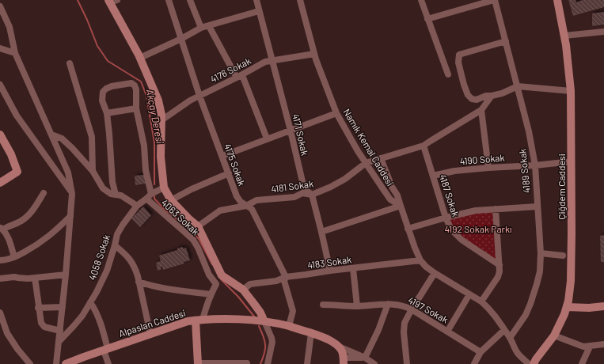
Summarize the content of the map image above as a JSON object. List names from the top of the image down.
{
  "streets": {
    "street": [
      "4176 Sokak",
      "4171 Sokak",
      "Namık Kemal Caddesi",
      "4190 Sokak",
      "4175 Sokak",
      "4189 Sokak",
      "4181 Sokak",
      "Çiğdem Caddesi",
      "4187 Sokak",
      "4063 Sokak",
      "4058 Sokak",
      "4183 Sokak",
      "4197 Sokak",
      "Alpaslan Caddesi"
    ]
  },
  "crossings": [
    ["4176 Sokak", "4171 Sokak"],
    ["4176 Sokak", "Namık Kemal Caddesi"],
    ["4176 Sokak", "4175 Sokak"],
    ["4171 Sokak", "4181 Sokak"],
    ["4171 Sokak", "4183 Sokak"],
    ["Namık Kemal Caddesi", "4181 Sokak"],
    ["4190 Sokak", "4189 Sokak"],
    ["4190 Sokak", "Çiğdem Caddesi"],
    ["4190 Sokak", "4187 Sokak"],
    ["4175 Sokak", "4181 Sokak"],
    ["4175 Sokak", "4183 Sokak"],
    ["4175 Sokak", "Alpaslan Caddesi"],
    ["4181 Sokak", "4187 Sokak"],
    ["4063 Sokak", "4058 Sokak"],
    ["4063 Sokak", "Alpaslan Caddesi"]
  ],
  "water": ["Akçay Deresi"],
  "parks": ["4192 Sokak Parkı"]
}
